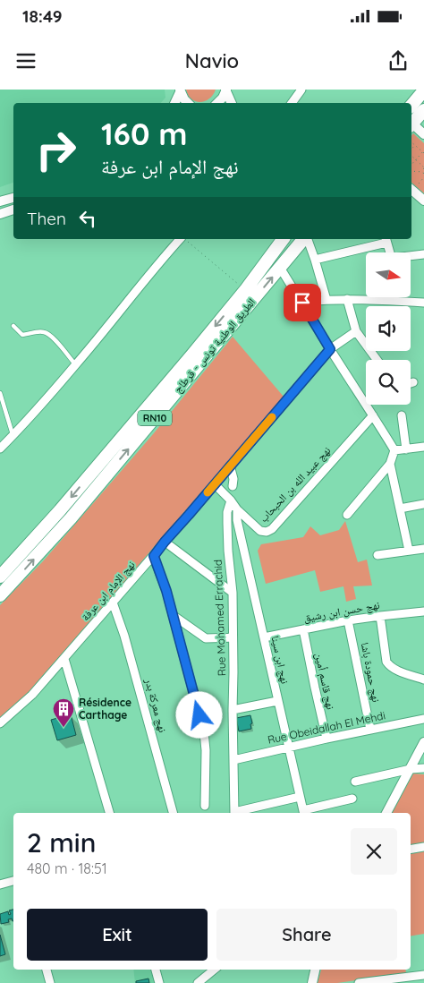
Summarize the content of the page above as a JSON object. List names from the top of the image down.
{
  "streets": {
    "highway": ["الطريق الوطنية تونس - قرطاج", "RN10"],
    "street": [
      "نهج عبيد الله بن الحبحاب",
      "نهج الإمام ابن عرفة",
      "نهج حسن ابن رشيق",
      "Rue Mohamed Errachid",
      "نهج ابن سينا",
      "نهج حمودة باشا",
      "نهج قاسم أمين",
      "نهج معركة بدر",
      "Rue Obeidallah El Mehdi"
    ]
  },
  "crossings": [
    ["نهج عبيد الله بن الحبحاب", "نهج الإمام ابن عرفة"],
    ["نهج عبيد الله بن الحبحاب", "Rue Mohamed Errachid"],
    ["نهج عبيد الله بن الحبحاب", "نهج ابن سينا"],
    ["نهج الإمام ابن عرفة", "نهج معركة بدر"],
    ["نهج حسن ابن رشيق", "نهج ابن سينا"],
    ["نهج حسن ابن رشيق", "نهج حمودة باشا"],
    ["نهج حسن ابن رشيق", "نهج قاسم أمين"],
    ["Rue Mohamed Errachid", "Rue Obeidallah El Mehdi"],
    ["نهج ابن سينا", "Rue Obeidallah El Mehdi"],
    ["نهج حمودة باشا", "Rue Obeidallah El Mehdi"],
    ["نهج قاسم أمين", "Rue Obeidallah El Mehdi"]
  ],
  "places": {
    "building": ["Résidence Carthage"]
  },
  "north": "right",
  "page": {
    "status": "18:49",
    "header": "Navio",
    "turn": ["160 m", "نهج الإمام ابن عرفة"],
    "then": "Then",
    "heading": ["2 min", "480 m · 18:51"],
    "buttons": ["Exit", "Share"]
  }
}
